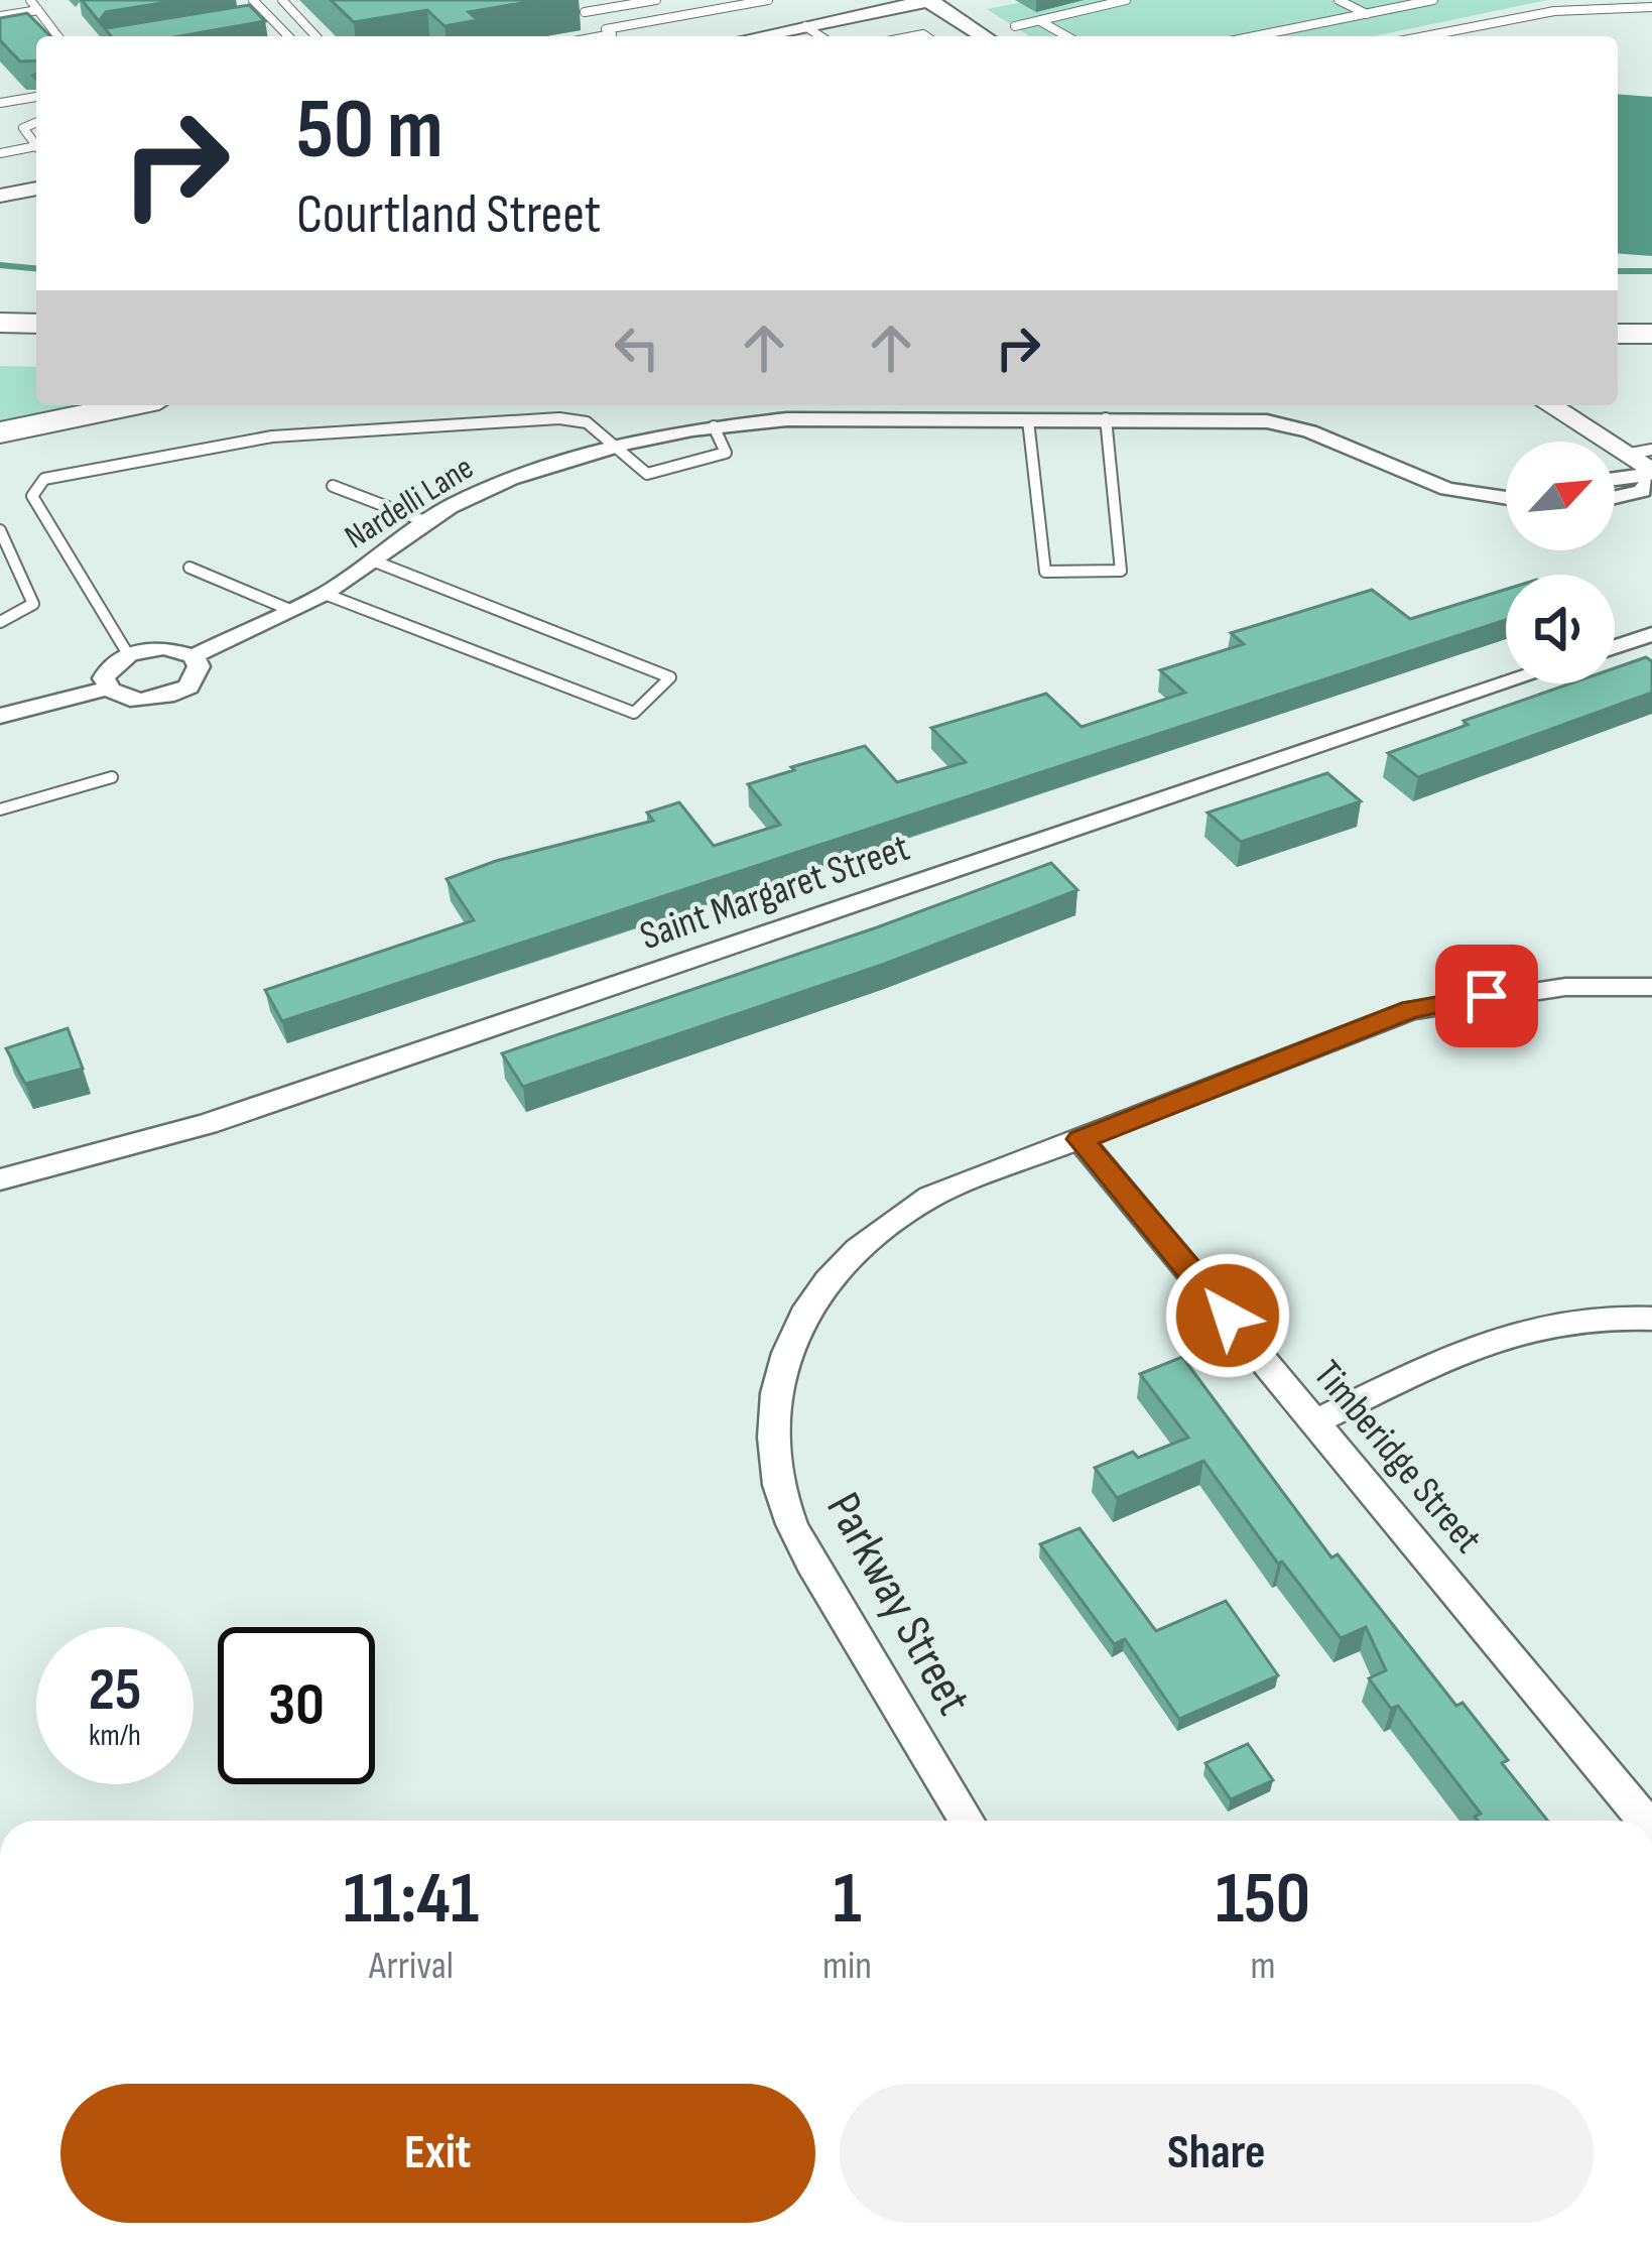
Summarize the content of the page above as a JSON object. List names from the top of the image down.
{
  "streets": {
    "street": [
      "Nardelli Lane",
      "Saint Margaret Street",
      "Timberidge Street",
      "Parkway Street"
    ]
  },
  "crossings": [
    ["Timberidge Street", "Parkway Street"]
  ],
  "north": "top right",
  "page": {
    "turn": ["50 m", "Courtland Street"],
    "speed": "25 km/h",
    "limit": "30",
    "eta": [
      "11:41",
      "Arrival",
      "1",
      "min",
      "150",
      "m"
    ],
    "buttons": ["Exit", "Share"]
  }
}
